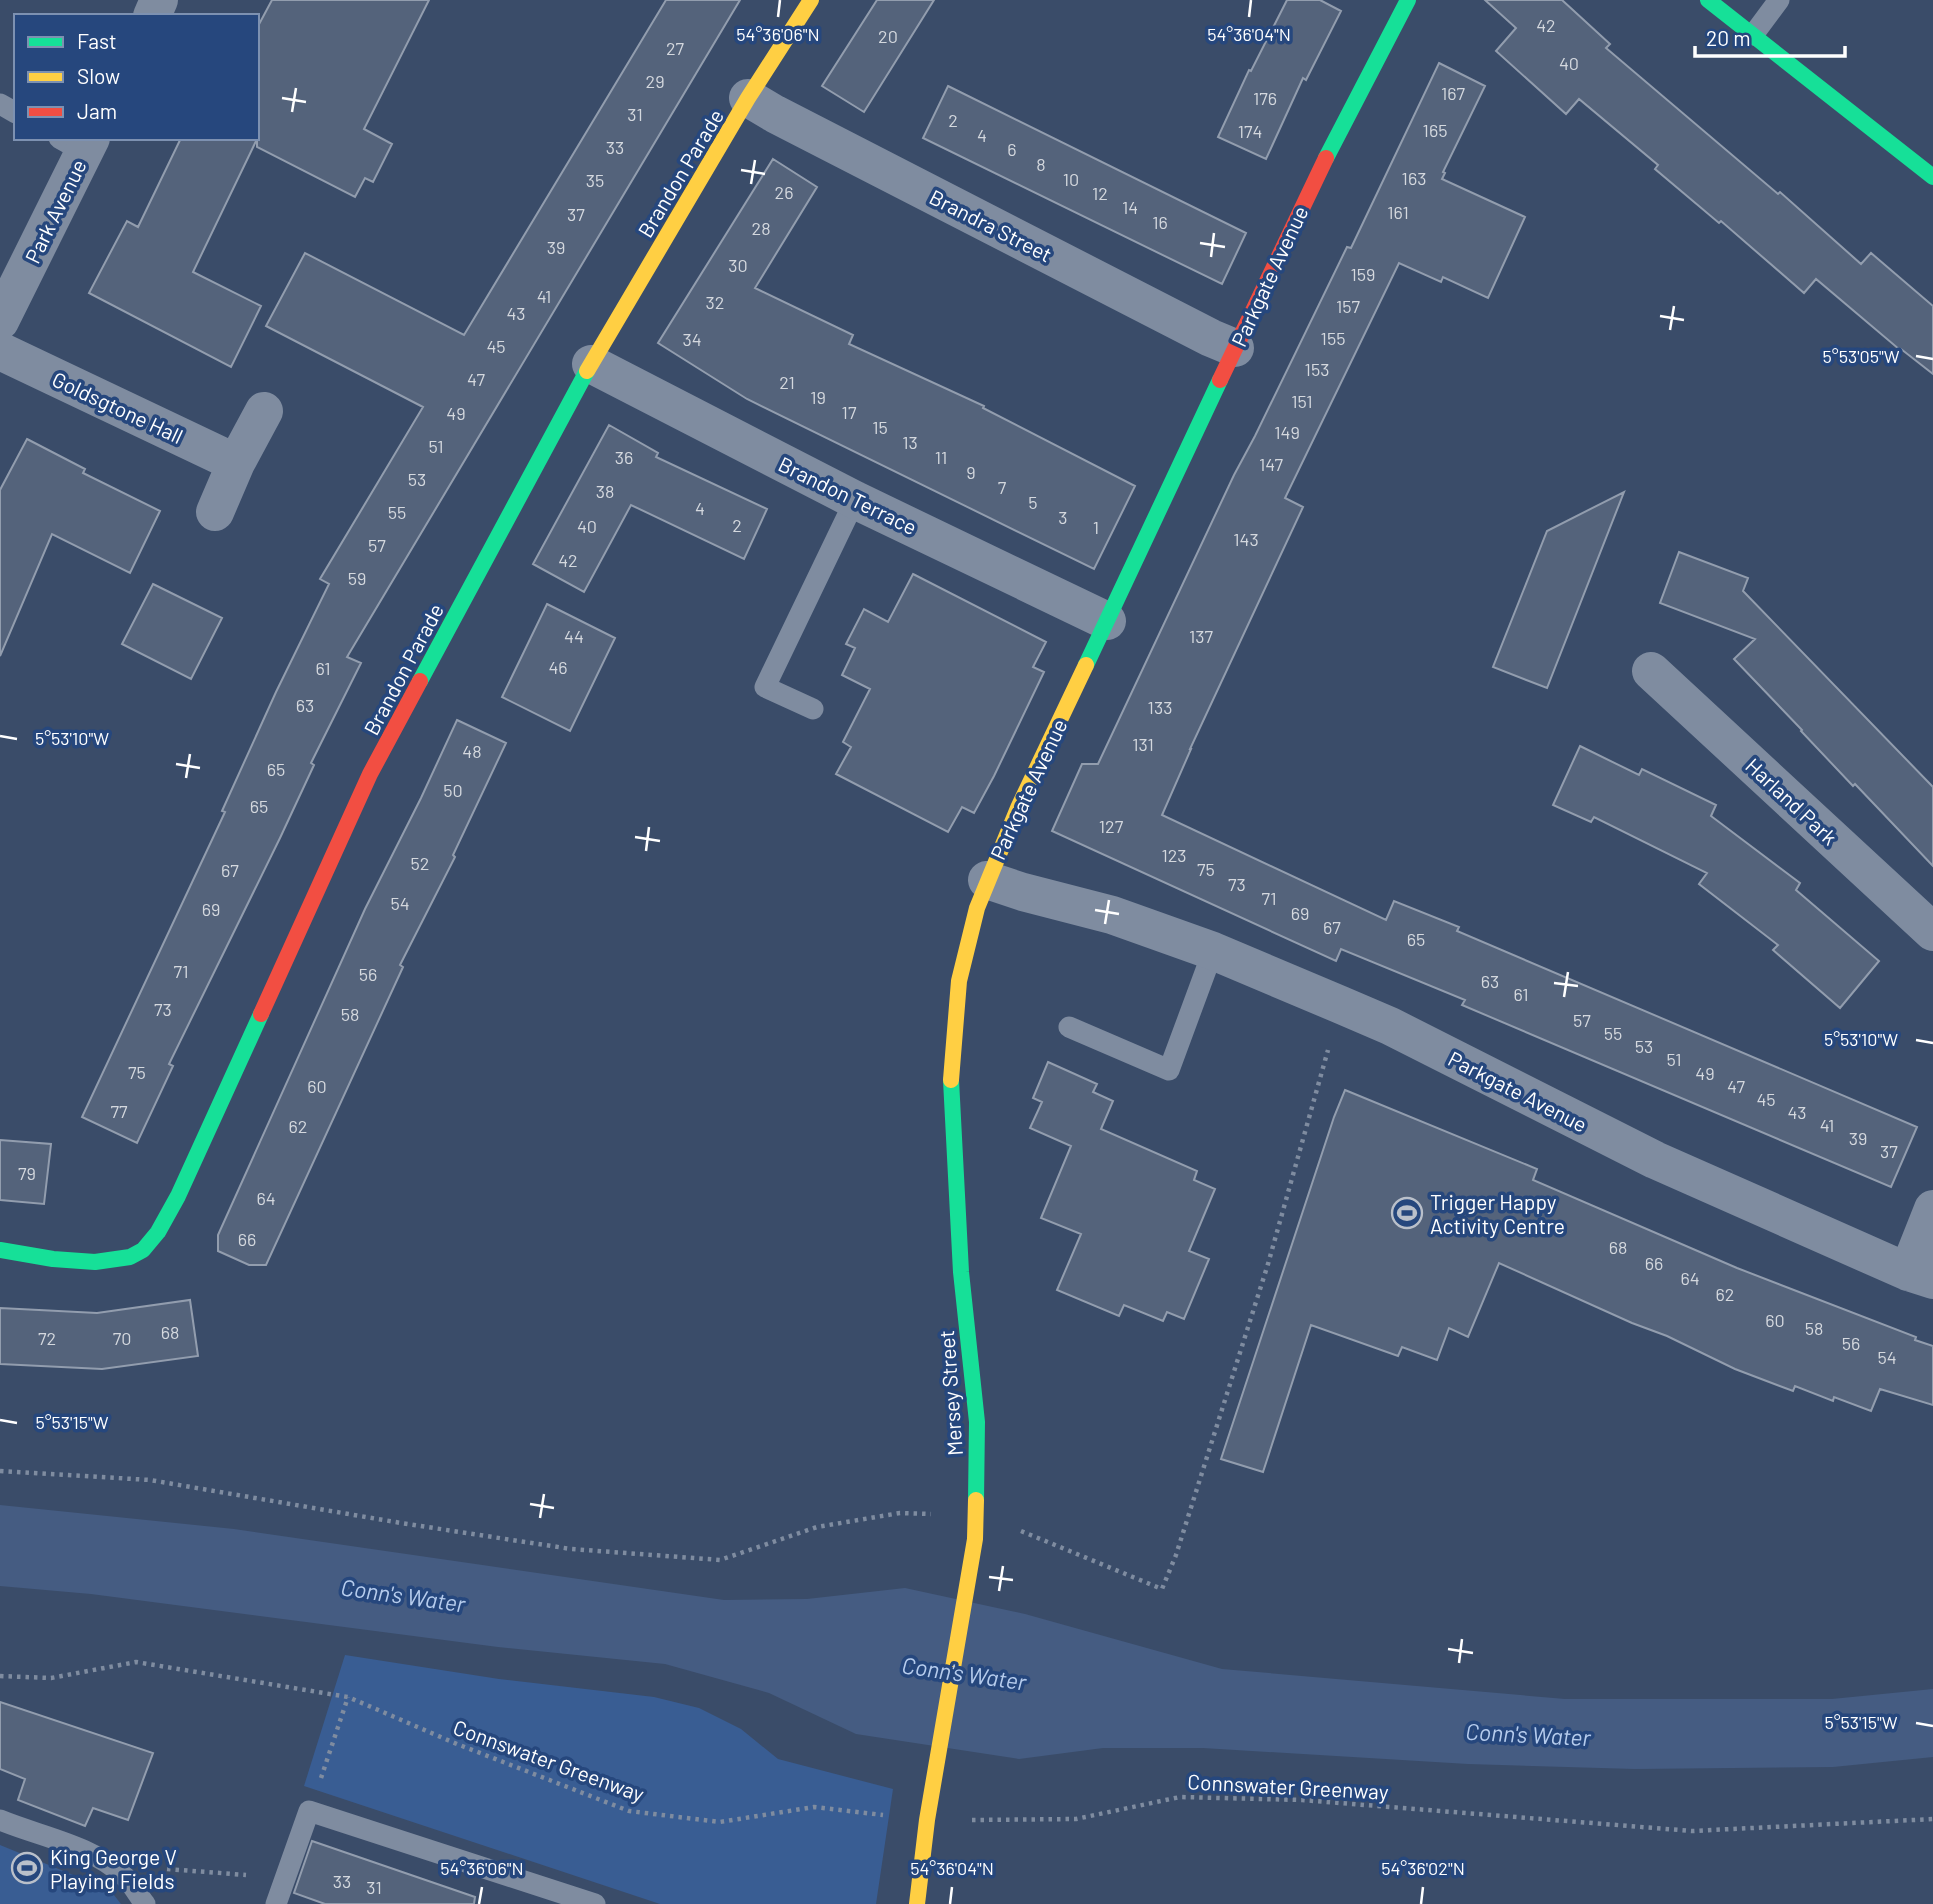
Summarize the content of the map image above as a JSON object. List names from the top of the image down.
{
  "streets": {
    "street": [
      "Brandon Parade",
      "Park Avenue",
      "Brandra Street",
      "Parkgate Avenue",
      "Goldsgtone Hall",
      "Brandon Terrace",
      "Harland Park",
      "Mersey Street"
    ],
    "path": ["Connswater Greenway"]
  },
  "crossings": [
    ["Brandon Parade", "Brandra Street"],
    ["Brandon Parade", "Brandon Terrace"],
    ["Brandra Street", "Parkgate Avenue"],
    ["Parkgate Avenue", "Brandon Terrace"],
    ["Parkgate Avenue", "Mersey Street"],
    ["Mersey Street", "Connswater Greenway"]
  ],
  "water": ["Conn's Water"],
  "places": {
    "sports": ["Trigger Happy Activity Centre", "King George V Playing Fields"]
  },
  "house_numbers": [
    "42",
    "20",
    "27",
    "40",
    "29",
    "167",
    "176",
    "31",
    "2",
    "165",
    "174",
    "4",
    "33",
    "6",
    "8",
    "163",
    "10",
    "35",
    "26",
    "12",
    "14",
    "161",
    "37",
    "16",
    "28",
    "39",
    "30",
    "159",
    "41",
    "32",
    "157",
    "43",
    "155",
    "34",
    "45",
    "153",
    "47",
    "21",
    "19",
    "151",
    "17",
    "49",
    "15",
    "149",
    "13",
    "51",
    "36",
    "11",
    "147",
    "9",
    "53",
    "7",
    "38",
    "5",
    "4",
    "55",
    "3",
    "2",
    "40",
    "1",
    "143",
    "57",
    "42",
    "59",
    "44",
    "137",
    "46",
    "61",
    "63",
    "133",
    "131",
    "48",
    "65",
    "50",
    "65",
    "127",
    "123",
    "52",
    "75",
    "67",
    "73",
    "71",
    "54",
    "69",
    "69",
    "67",
    "65",
    "71",
    "56",
    "63",
    "61",
    "73",
    "58",
    "57",
    "55",
    "53",
    "51",
    "75",
    "49",
    "60",
    "47",
    "45",
    "77",
    "43",
    "41",
    "62",
    "39",
    "37",
    "79",
    "64",
    "66",
    "68",
    "66",
    "64",
    "62",
    "60",
    "58",
    "68",
    "72",
    "70",
    "56",
    "54",
    "33",
    "31"
  ],
  "legend": ["Fast", "Slow", "Jam"],
  "scale_bar": "20 m",
  "coordinates": [
    "54°36'06\"N",
    "54°36'04\"N",
    "5°53'05\"W",
    "5°53'10\"W",
    "5°53'15\"W",
    "54°36'02\"N"
  ]
}
